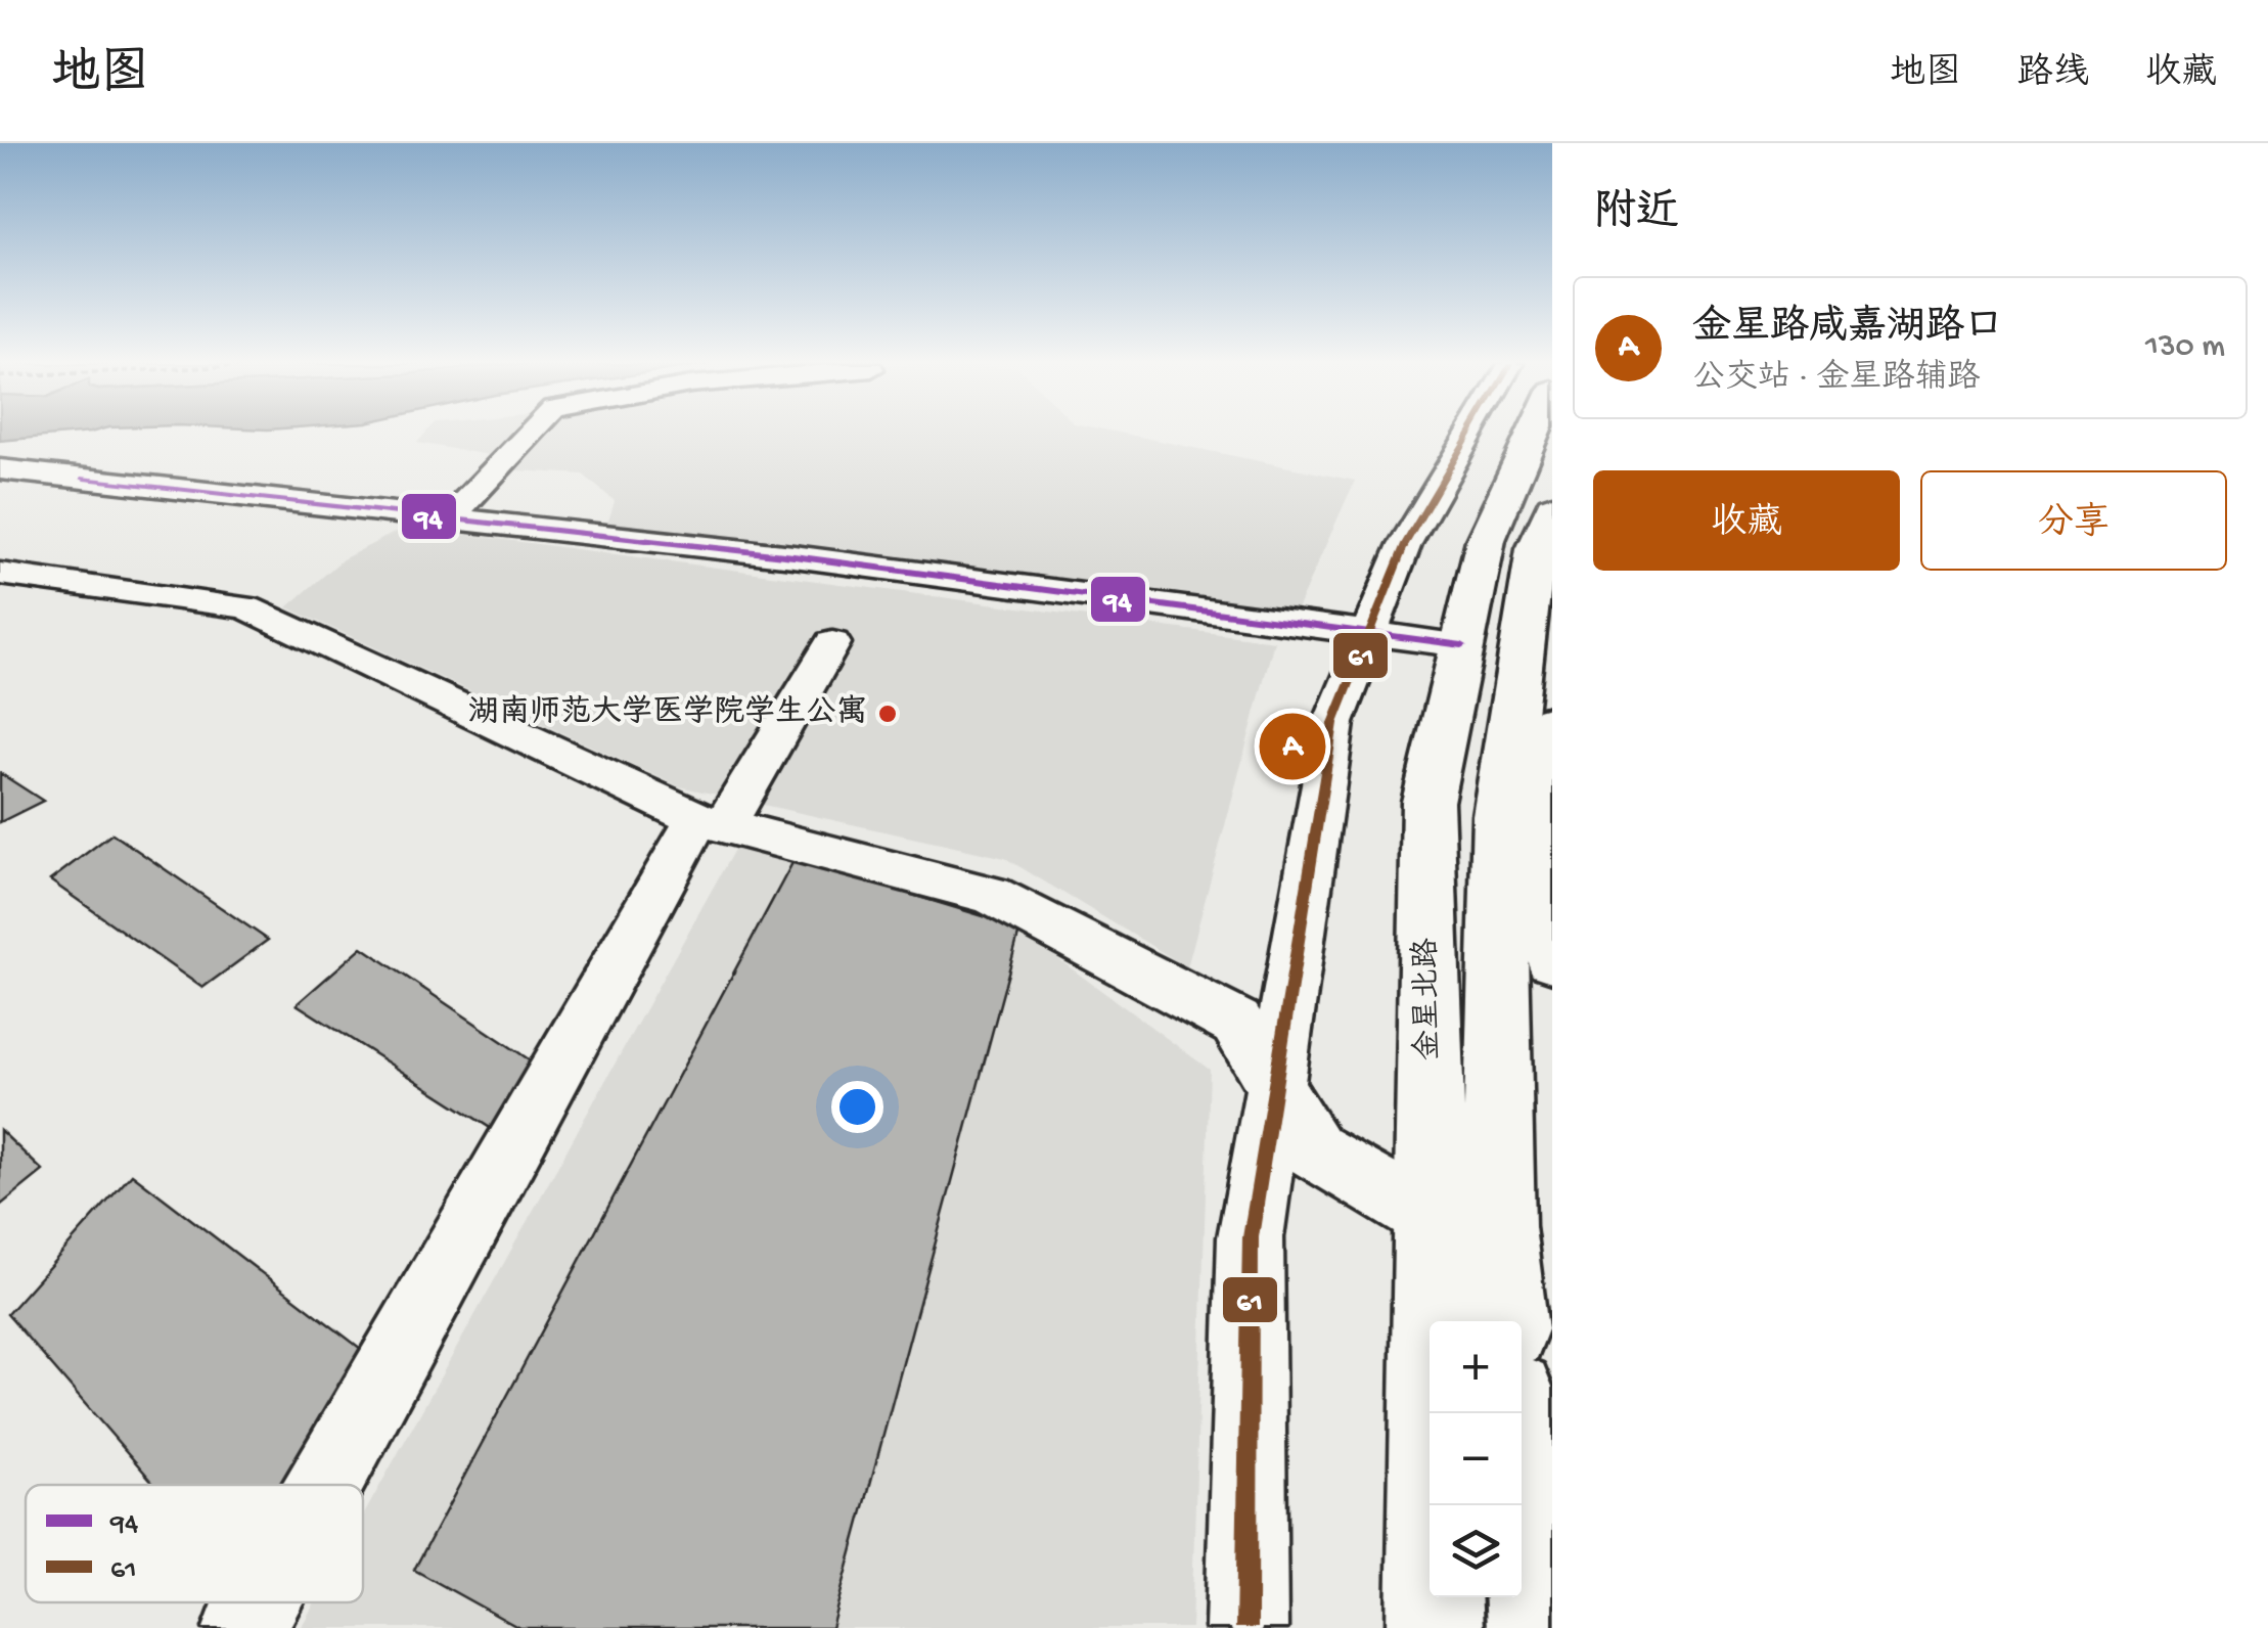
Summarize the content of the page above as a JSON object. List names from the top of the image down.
{
  "streets": {
    "main road": ["金星北路"]
  },
  "places": ["湖南师范大学医学院学生公寓"],
  "lines": ["transit line 61", "transit line 94"],
  "legend": ["94", "61"],
  "page": {
    "header": "地图",
    "nav": ["地图", "路线", "收藏"],
    "heading": "附近",
    "list": [
      {
        "mark": "A",
        "name": "金星路咸嘉湖路口",
        "note": "公交站 · 金星路辅路",
        "value": "130 m"
      }
    ],
    "buttons": ["收藏", "分享"],
    "pins": "A",
    "map_buttons": ["+", "−"]
  }
}
